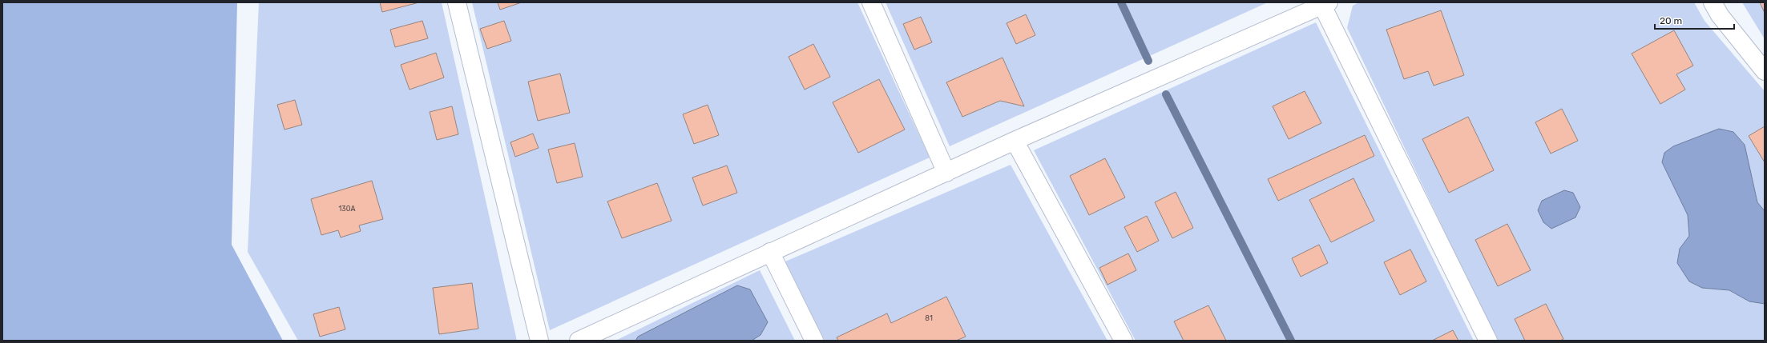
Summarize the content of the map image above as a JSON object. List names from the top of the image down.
{
  "house_numbers": ["130А", "81"],
  "scale_bar": "20 m"
}
